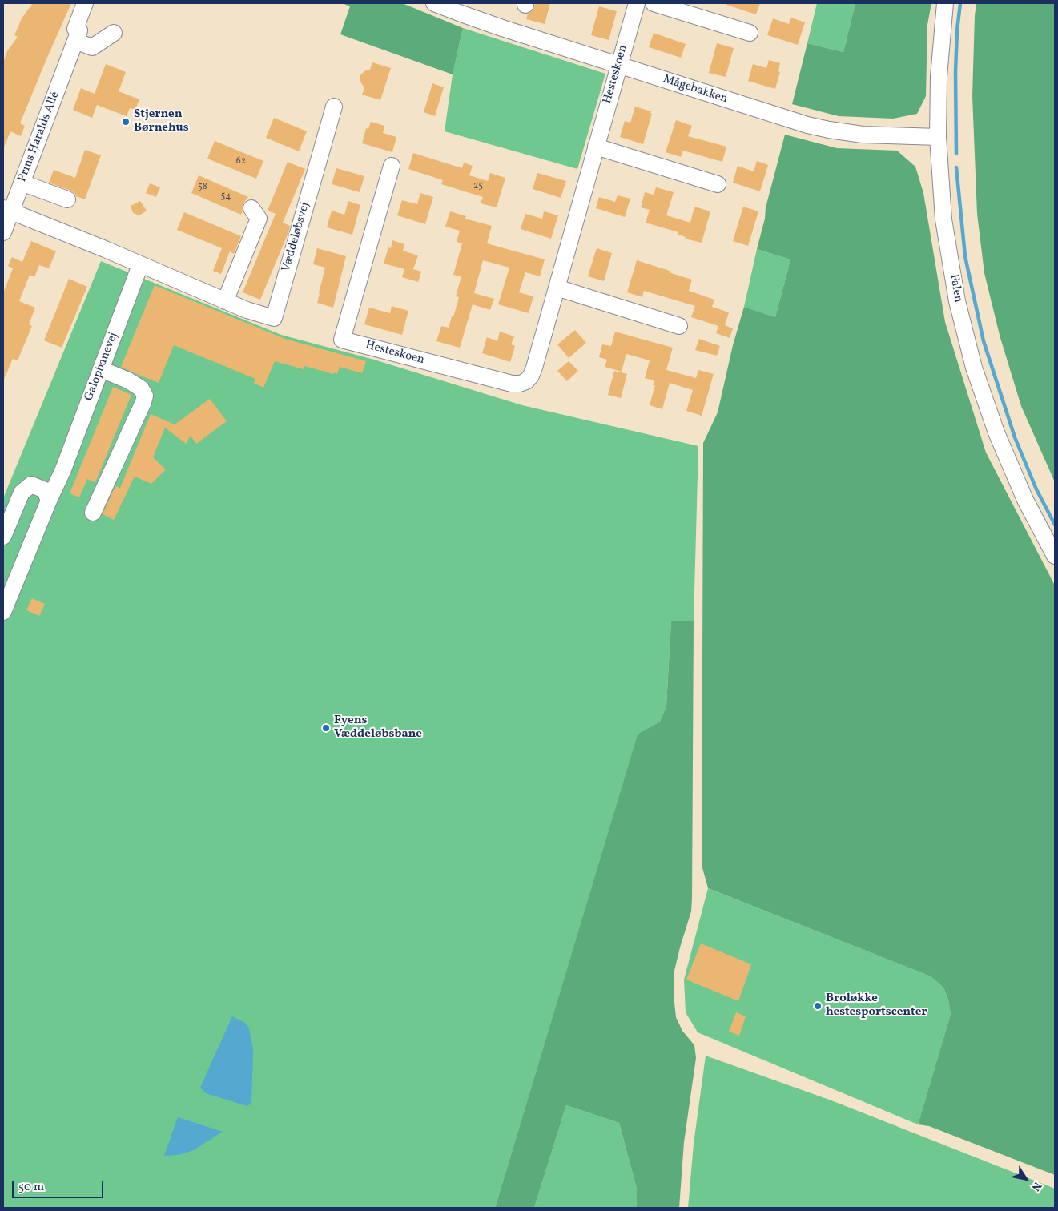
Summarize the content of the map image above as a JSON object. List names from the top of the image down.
{
  "streets": {
    "street": [
      "Hesteskoen",
      "Mågebakken",
      "Prins Haralds Allé",
      "Væddeløbsvej",
      "Falen",
      "Galopbanevej"
    ]
  },
  "crossings": [
    ["Hesteskoen", "Mågebakken"],
    ["Mågebakken", "Falen"],
    ["Prins Haralds Allé", "Væddeløbsvej"],
    ["Væddeløbsvej", "Galopbanevej"]
  ],
  "places": ["Stjernen Børnehus", "Fyens Væddeløbsbane", "Broløkke hestesportscenter"],
  "house_numbers": [
    "62",
    "25",
    "58",
    "54"
  ],
  "scale_bar": "50 m",
  "north": "bottom right"
}
